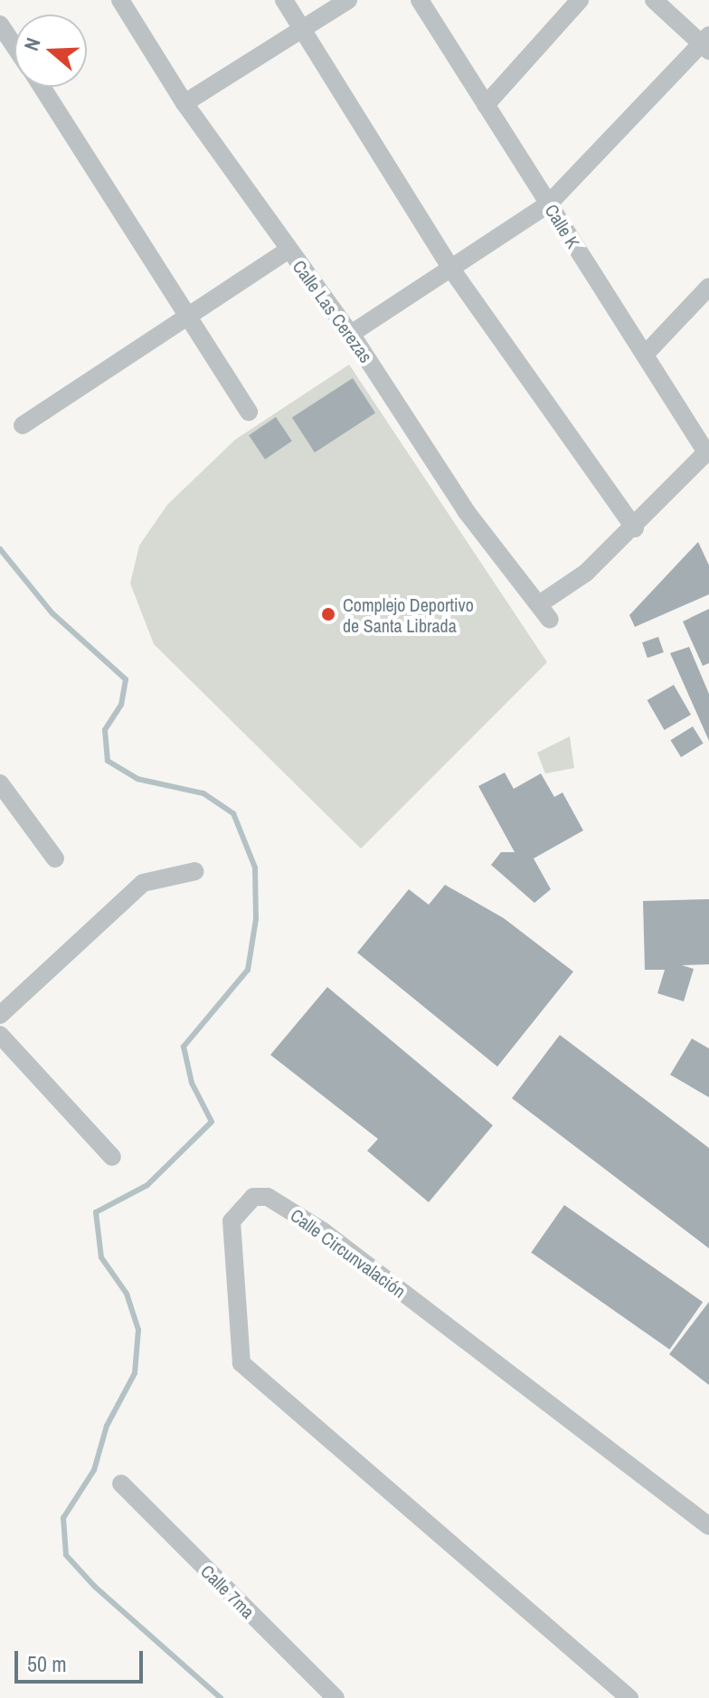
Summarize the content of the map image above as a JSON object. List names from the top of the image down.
{
  "streets": {
    "street": [
      "Calle K",
      "Calle Las Cerezas",
      "Calle Circunvalación",
      "Calle 7ma"
    ]
  },
  "places": ["Complejo Deportivo de Santa Librada"],
  "scale_bar": "50 m",
  "north": "left"
}
